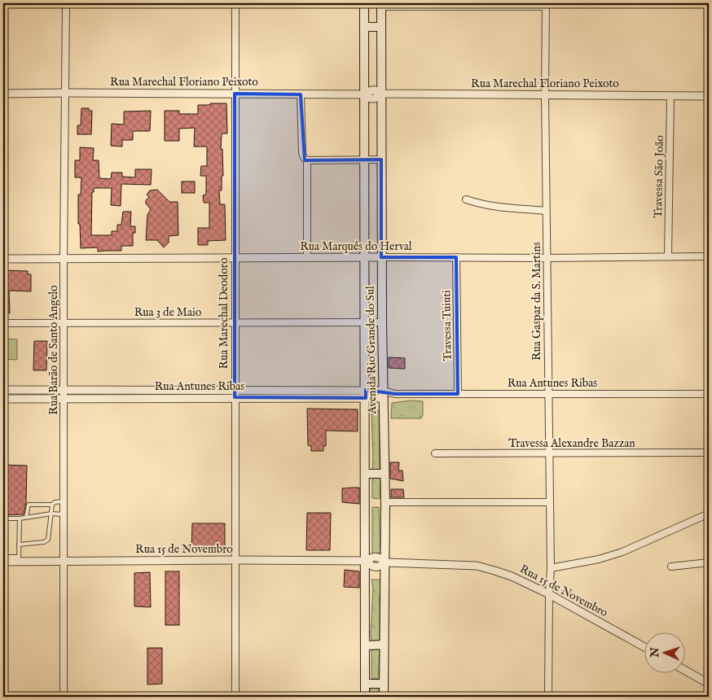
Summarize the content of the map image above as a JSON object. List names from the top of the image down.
{
  "streets": {
    "main road": ["Avenida Rio Grande do Sul"],
    "street": [
      "Rua Marechal Floriano Peixoto",
      "Travessa São João",
      "Rua Marquês do Herval",
      "Rua Gaspar da S. Martins",
      "Rua 3 de Maio",
      "Rua Marechal Deodoro",
      "Travessa Tuiuti",
      "Rua Barão de Santo Angelo",
      "Rua Antunes Ribas",
      "Travessa Alexandre Bazzan",
      "Rua 15 de Novembro"
    ]
  },
  "crossings": [
    ["Rua Marechal Floriano Peixoto", "Travessa São João"],
    ["Rua Marechal Floriano Peixoto", "Rua Gaspar da S. Martins"],
    ["Rua Marechal Floriano Peixoto", "Rua Marechal Deodoro"],
    ["Rua Marechal Floriano Peixoto", "Rua Barão de Santo Angelo"],
    ["Rua Marechal Floriano Peixoto", "Avenida Rio Grande do Sul"],
    ["Travessa São João", "Rua Marquês do Herval"],
    ["Rua Marquês do Herval", "Rua Gaspar da S. Martins"],
    ["Rua Marquês do Herval", "Rua Marechal Deodoro"],
    ["Rua Marquês do Herval", "Travessa Tuiuti"],
    ["Rua Marquês do Herval", "Rua Barão de Santo Angelo"],
    ["Rua Marquês do Herval", "Avenida Rio Grande do Sul"],
    ["Rua Gaspar da S. Martins", "Rua Antunes Ribas"],
    ["Rua Gaspar da S. Martins", "Travessa Alexandre Bazzan"],
    ["Rua Gaspar da S. Martins", "Rua 15 de Novembro"],
    ["Rua 3 de Maio", "Rua Marechal Deodoro"],
    ["Rua 3 de Maio", "Rua Barão de Santo Angelo"],
    ["Rua 3 de Maio", "Avenida Rio Grande do Sul"],
    ["Rua Marechal Deodoro", "Rua Antunes Ribas"],
    ["Rua Marechal Deodoro", "Rua 15 de Novembro"],
    ["Travessa Tuiuti", "Rua Antunes Ribas"],
    ["Rua Barão de Santo Angelo", "Rua Antunes Ribas"],
    ["Rua Barão de Santo Angelo", "Rua 15 de Novembro"],
    ["Avenida Rio Grande do Sul", "Rua Antunes Ribas"],
    ["Avenida Rio Grande do Sul", "Rua 15 de Novembro"]
  ],
  "north": "left"
}
